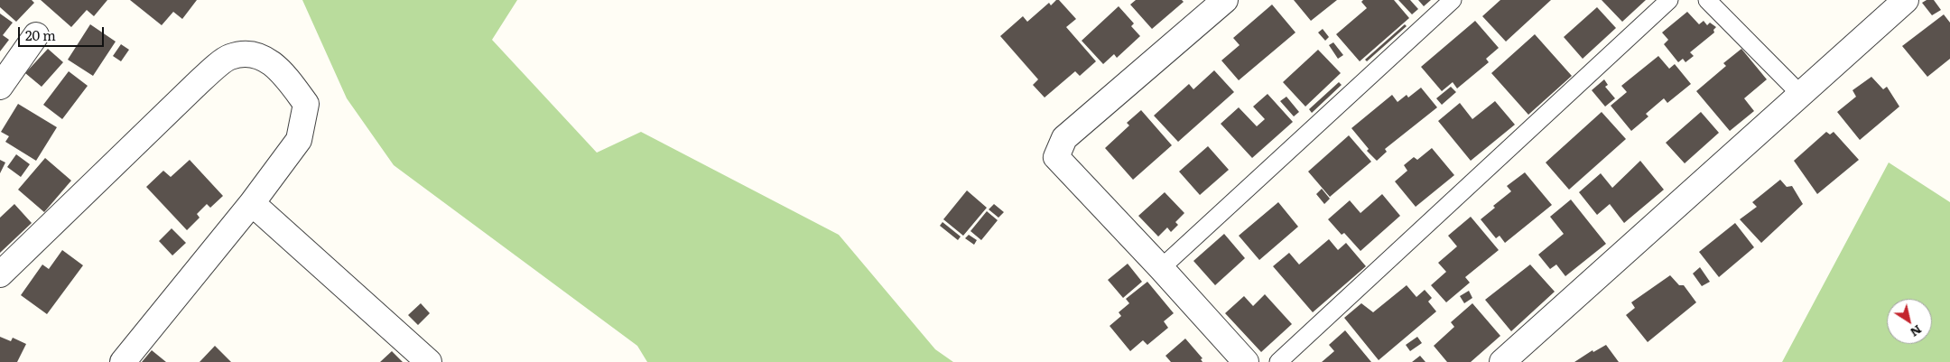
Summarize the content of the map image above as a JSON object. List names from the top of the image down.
{
  "scale_bar": "20 m",
  "north": "bottom right"
}
